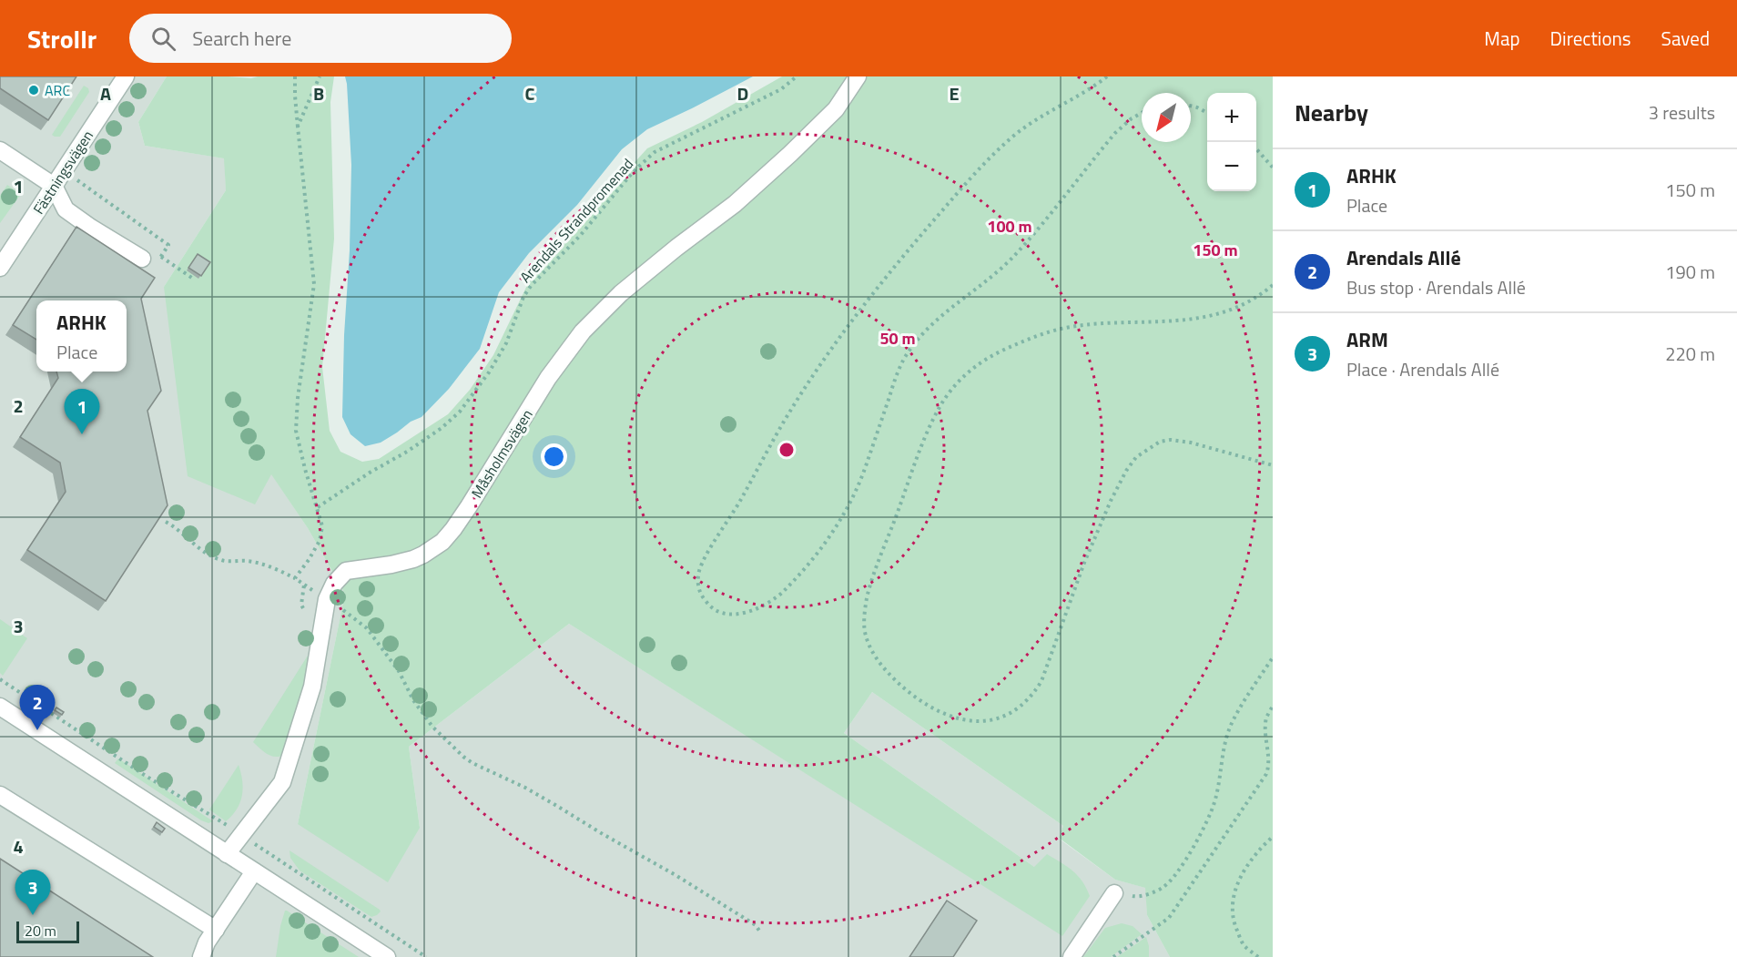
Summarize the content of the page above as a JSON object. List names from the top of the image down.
{
  "streets": {
    "street": ["Fästningsvägen", "Måsholmsvägen"],
    "path": ["Arendals Strandpromenad"]
  },
  "places": ["ARC"],
  "scale_bar": "20 m",
  "north": "bottom left",
  "page": {
    "header": "Strollr",
    "search": "Search here",
    "nav": ["Map", "Directions", "Saved"],
    "heading": ["Nearby", "3 results"],
    "map_buttons": ["+", "−"],
    "list": [
      {
        "mark": "1",
        "name": "ARHK",
        "note": "Place",
        "value": "150 m"
      },
      {
        "mark": "2",
        "name": "Arendals Allé",
        "note": "Bus stop · Arendals Allé",
        "value": "190 m"
      },
      {
        "mark": "3",
        "name": "ARM",
        "note": "Place · Arendals Allé",
        "value": "220 m"
      }
    ],
    "popup": ["ARHK", "Place"],
    "pins": ["1", "2", "3"],
    "scale": "20 m"
  },
  "grid": {
    "columns": [
      "A",
      "B",
      "C",
      "D",
      "E"
    ],
    "rows": [
      "1",
      "2",
      "3",
      "4"
    ]
  },
  "rings": ["100 m", "150 m", "50 m"]
}
